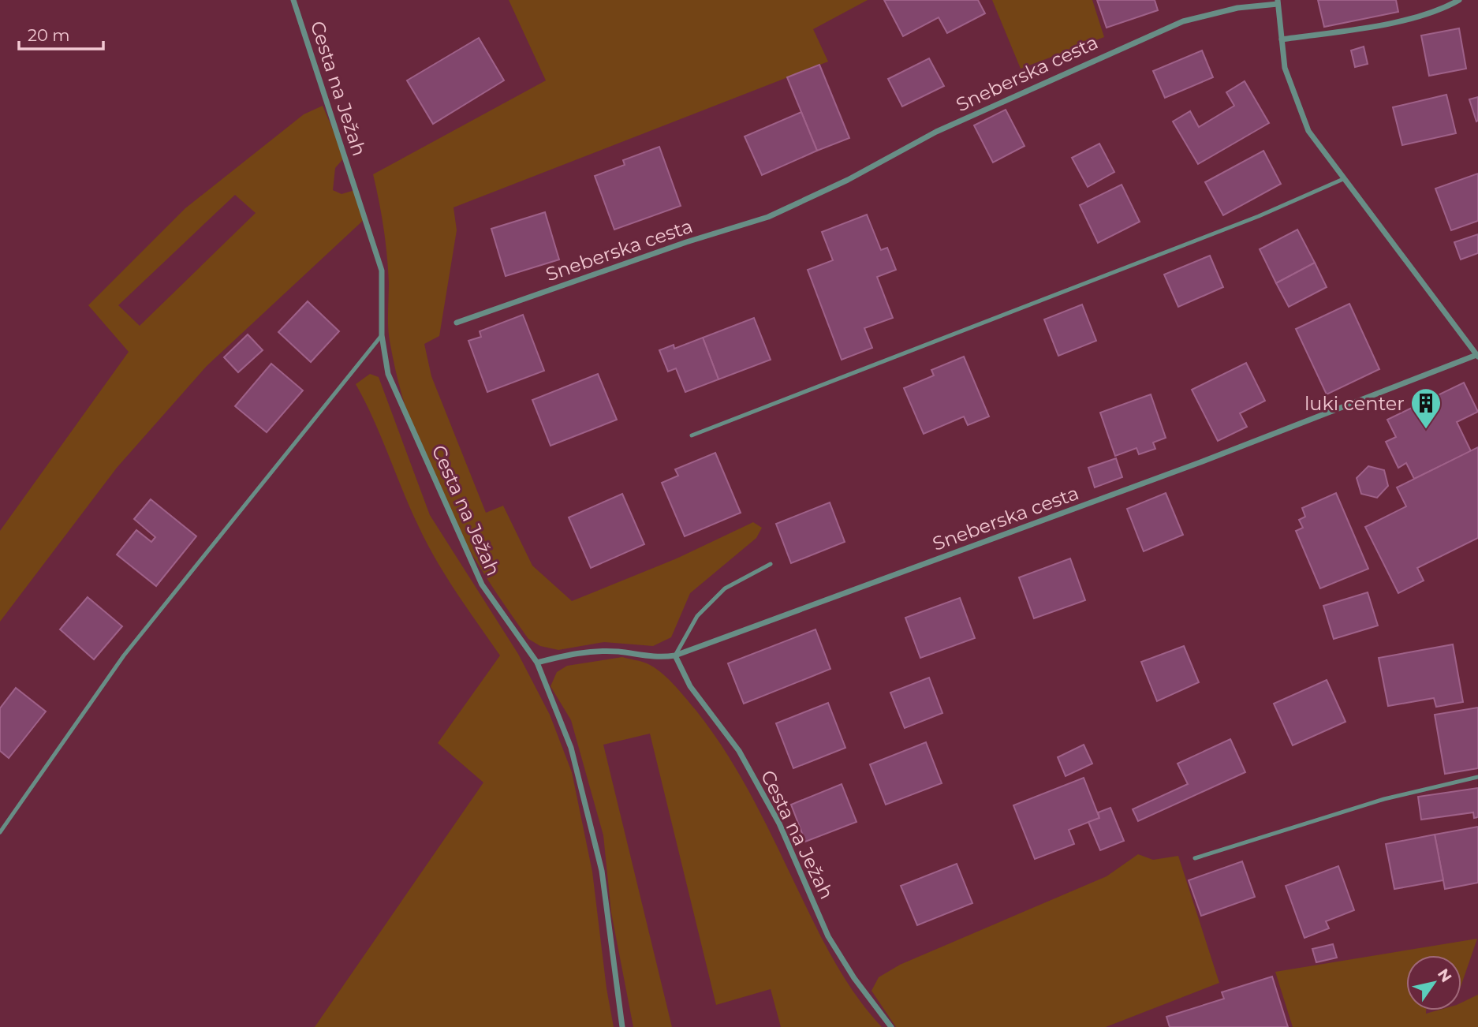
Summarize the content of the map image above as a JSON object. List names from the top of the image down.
{
  "streets": {
    "street": ["Sneberska cesta", "Cesta na Ježah"]
  },
  "crossings": [
    ["Sneberska cesta", "Cesta na Ježah"]
  ],
  "places": {
    "building": ["luki center"]
  },
  "scale_bar": "20 m",
  "north": "top right"
}
